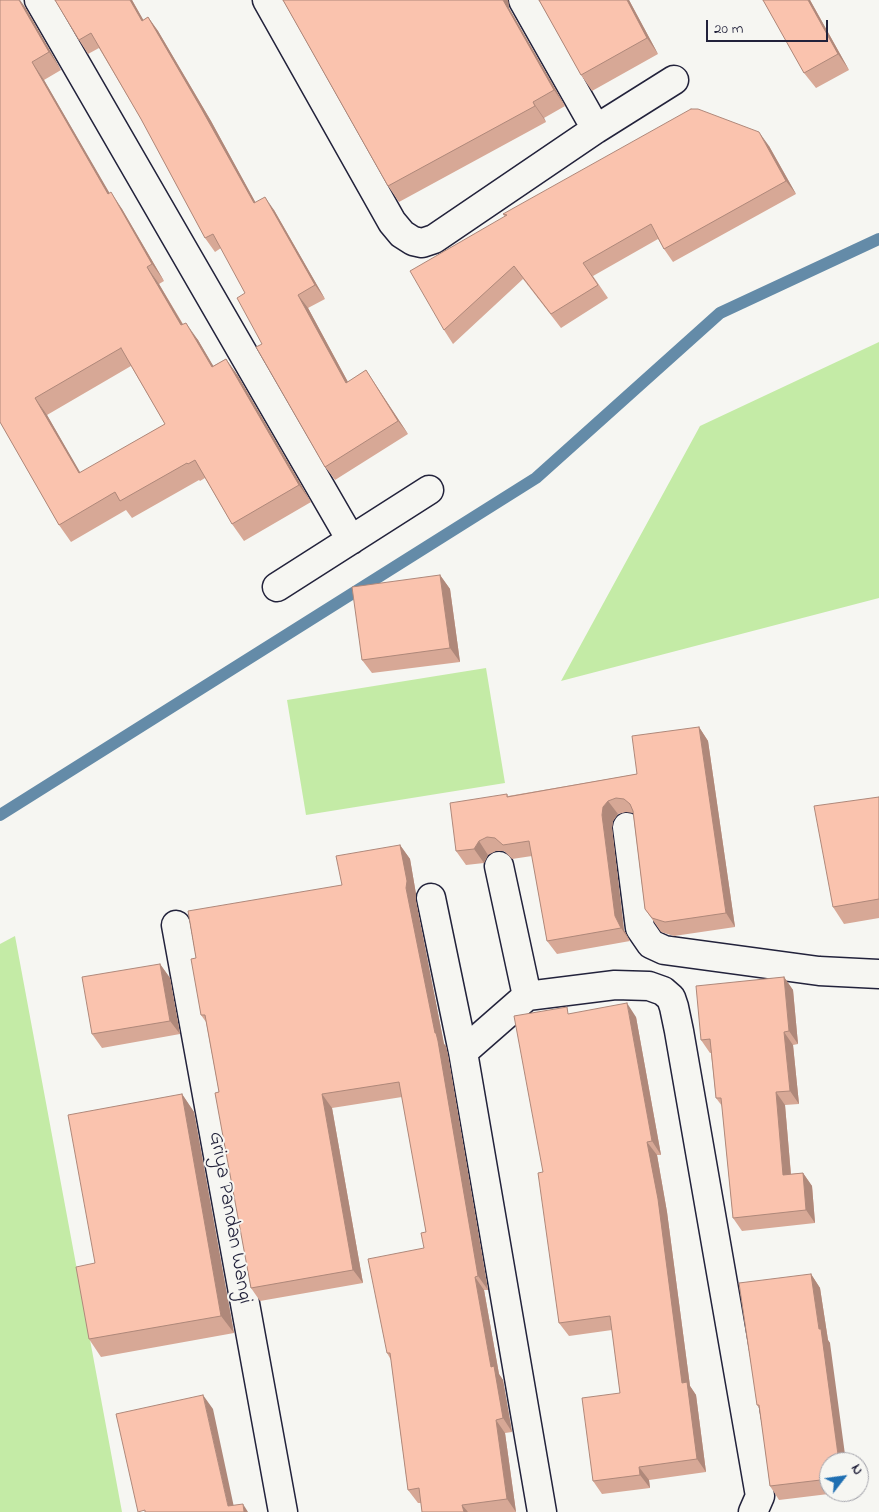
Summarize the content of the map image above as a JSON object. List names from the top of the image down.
{
  "streets": {
    "street": ["Griya Pandan Wangi"]
  },
  "scale_bar": "20 m",
  "north": "top right"
}
